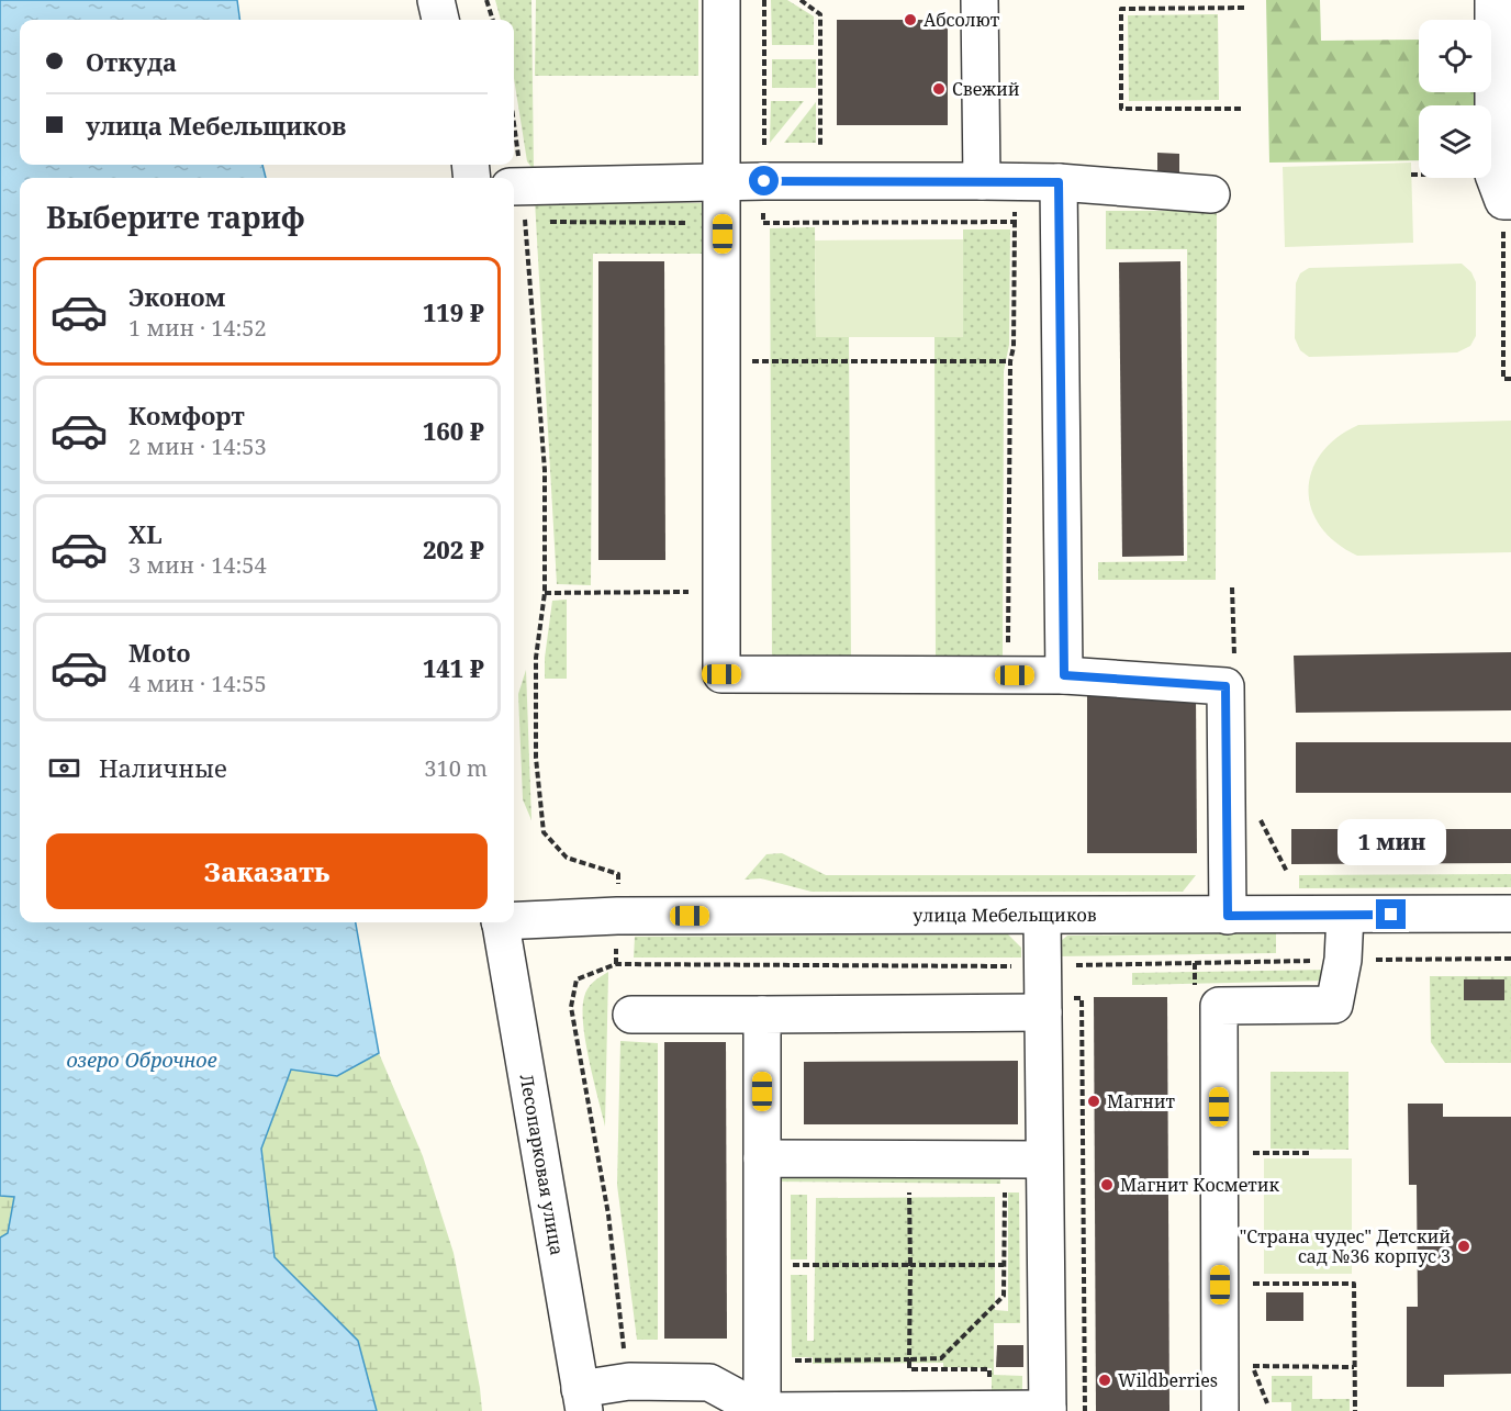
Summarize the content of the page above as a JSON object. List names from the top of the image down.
{
  "streets": {
    "street": ["улица Мебельщиков", "Лесопарковая улица"]
  },
  "water": ["озеро Оброчное"],
  "places": [
    "Абсолют",
    "Свежий",
    "Магнит",
    "Магнит Косметик",
    "\"Страна чудес\" Детский сад №36 корпус 3",
    "Wildberries"
  ],
  "page": {
    "banner": ["Откуда", "улица Мебельщиков"],
    "heading": "Выберите тариф",
    "list": [
      {
        "name": "Эконом",
        "note": "1 мин · 14:52",
        "value": "119 ₽"
      },
      {
        "name": "Комфорт",
        "note": "2 мин · 14:53",
        "value": "160 ₽"
      },
      {
        "name": "XL",
        "note": "3 мин · 14:54",
        "value": "202 ₽"
      },
      {
        "name": "Moto",
        "note": "4 мин · 14:55",
        "value": "141 ₽"
      }
    ],
    "pay": ["Наличные", "310 m"],
    "bubble": "1 мин",
    "buttons": "Заказать"
  }
}
